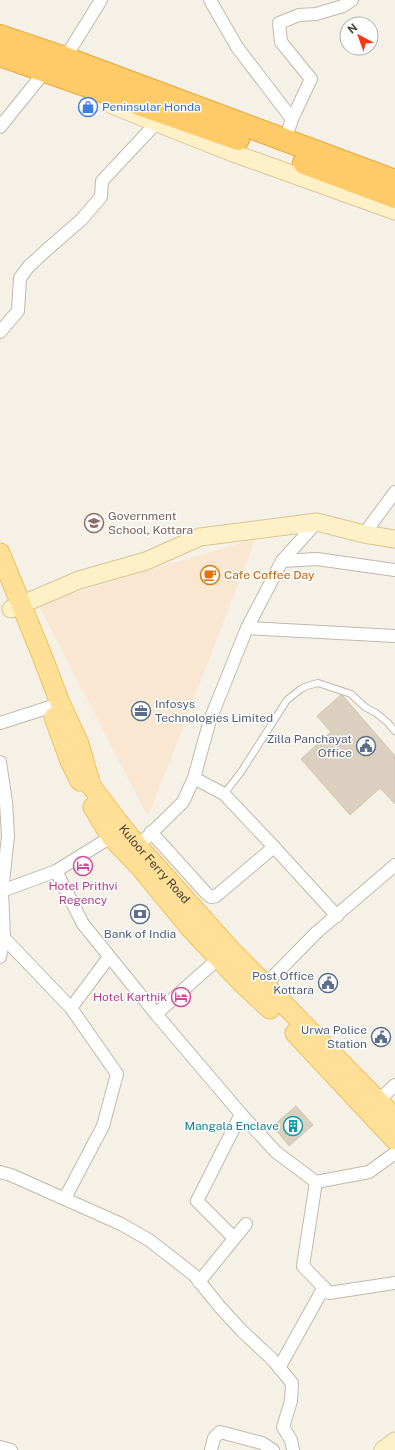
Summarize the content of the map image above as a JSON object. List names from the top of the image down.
{
  "streets": {
    "main road": ["Kuloor Ferry Road"]
  },
  "places": {
    "shop": ["Peninsular Honda"],
    "school or university": ["Government School, Kottara"],
    "cafe": ["Cafe Coffee Day"],
    "office": ["Infosys Technologies Limited"],
    "public building": ["Zilla Panchayat Office", "Post Office Kottara", "Urwa Police Station"],
    "hotel": ["Hotel Prithvi Regency", "Hotel Karthik"],
    "bank": ["Bank of India"],
    "building": ["Mangala Enclave"]
  },
  "north": "top left"
}
